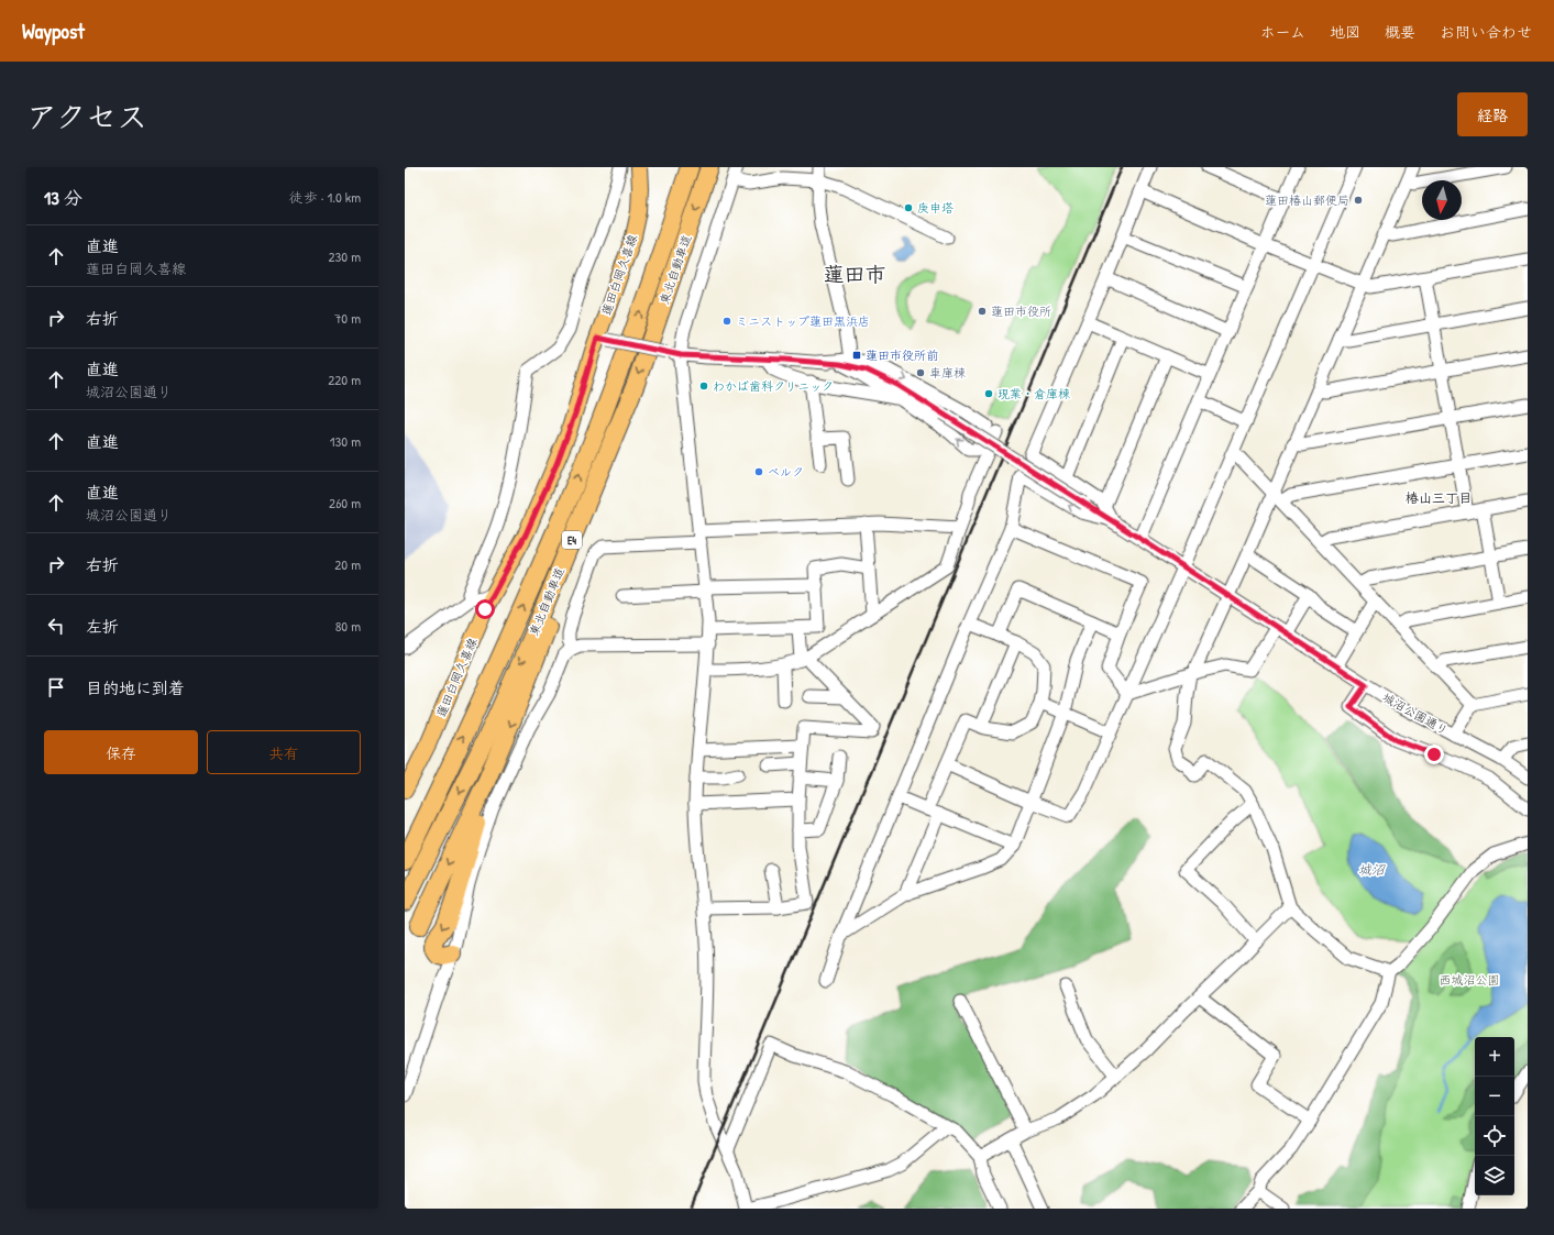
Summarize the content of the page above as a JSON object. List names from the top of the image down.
{
  "streets": {
    "highway": ["東北自動車道", "E4"],
    "main road": ["蓮田白岡久喜線"],
    "street": ["城沼公園通り"]
  },
  "districts": ["蓮田市", "椿山三丁目"],
  "water": ["城沼"],
  "parks": ["西城沼公園"],
  "places": {
    "other": [
      "蓮田椿山郵便局",
      "庚申塔",
      "蓮田市役所",
      "ミニストップ蓮田黒浜店",
      "車庫棟",
      "わかば歯科クリニック",
      "現業・倉庫棟",
      "ベルク"
    ],
    "transit": ["蓮田市役所前"]
  },
  "north": "bottom",
  "page": {
    "header": "Waypost",
    "nav": [
      "ホーム",
      "地図",
      "概要",
      "お問い合わせ"
    ],
    "title": "アクセス",
    "buttons": [
      "経路",
      ["保存", "共有"]
    ],
    "heading": ["13 分", "徒歩 · 1.0 km"],
    "list": [
      ["直進", "蓮田白岡久喜線", "230 m"],
      ["右折", "70 m"],
      ["直進", "城沼公園通り", "220 m"],
      ["直進", "130 m"],
      ["直進", "城沼公園通り", "260 m"],
      ["右折", "20 m"],
      ["左折", "80 m"],
      "目的地に到着"
    ],
    "map_buttons": ["+", "−"]
  }
}
